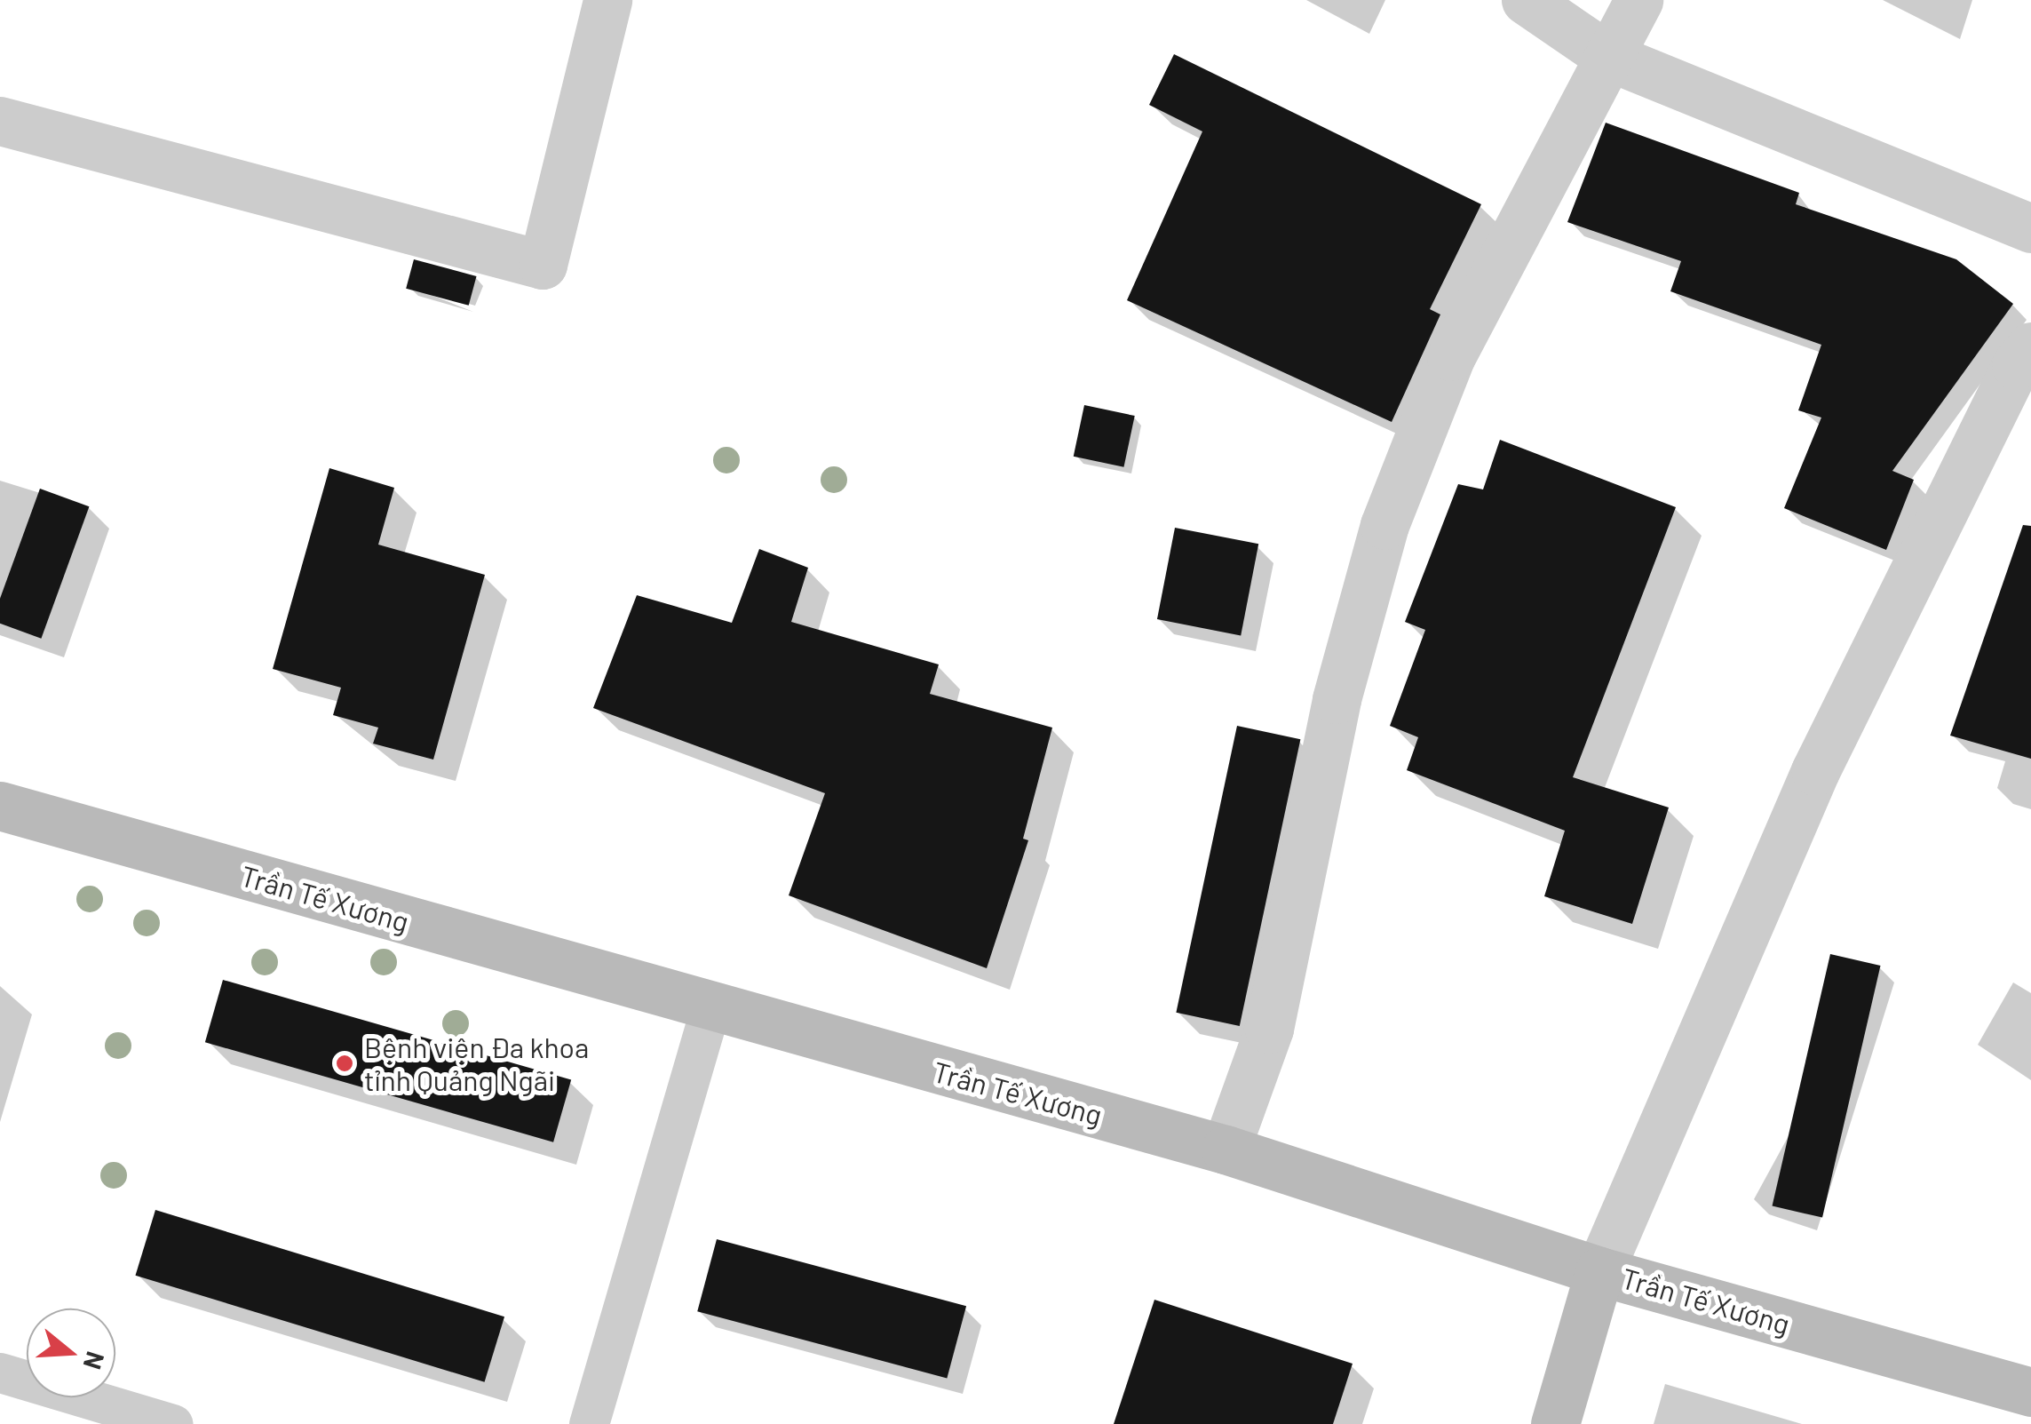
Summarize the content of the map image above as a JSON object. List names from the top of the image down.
{
  "streets": {
    "street": ["Trần Tế Xương"]
  },
  "places": ["Bệnh viện Đa khoa tỉnh Quảng Ngãi"],
  "north": "right"
}
